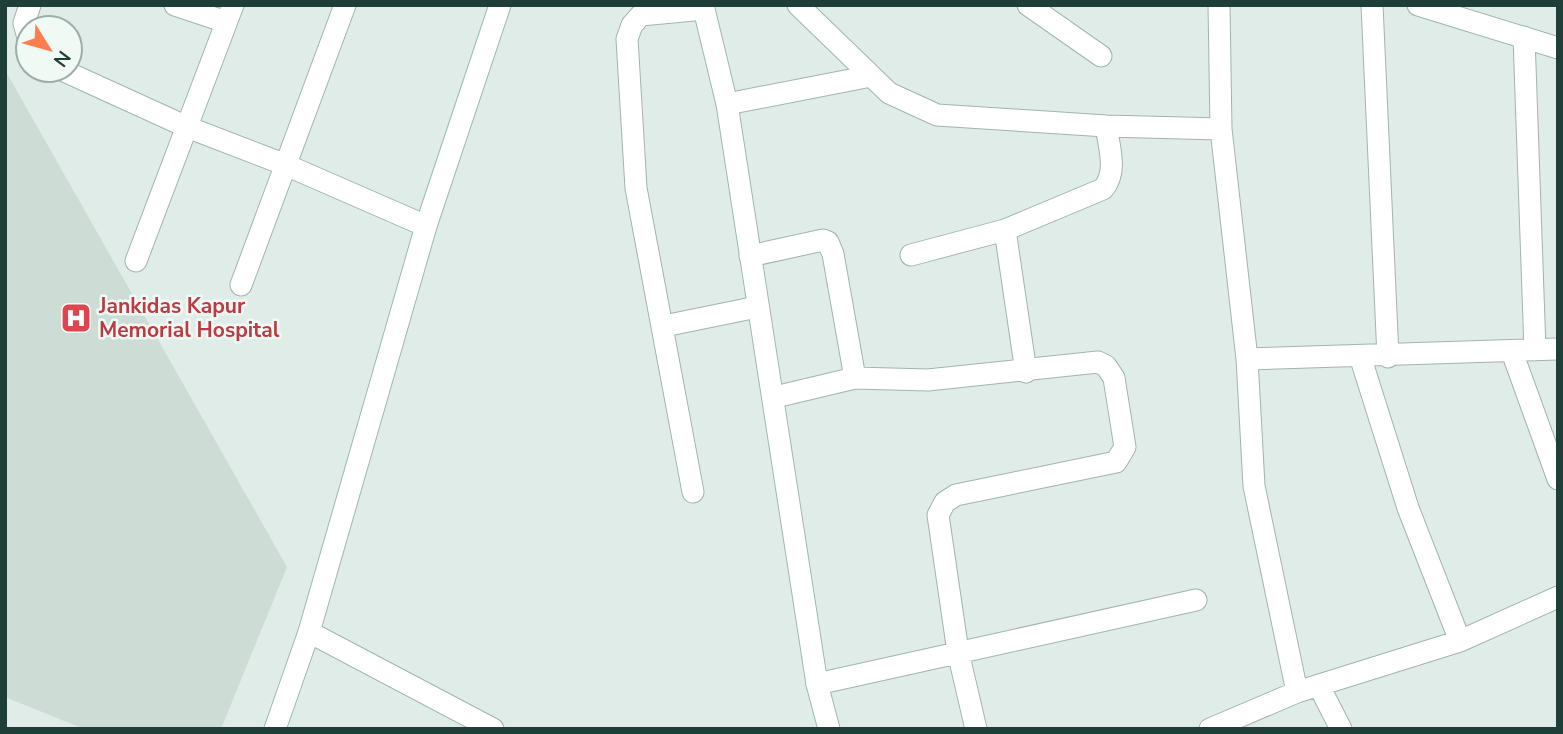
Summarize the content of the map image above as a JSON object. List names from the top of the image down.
{
  "places": {
    "hospital": ["Jankidas Kapur Memorial Hospital"]
  },
  "north": "bottom right"
}
